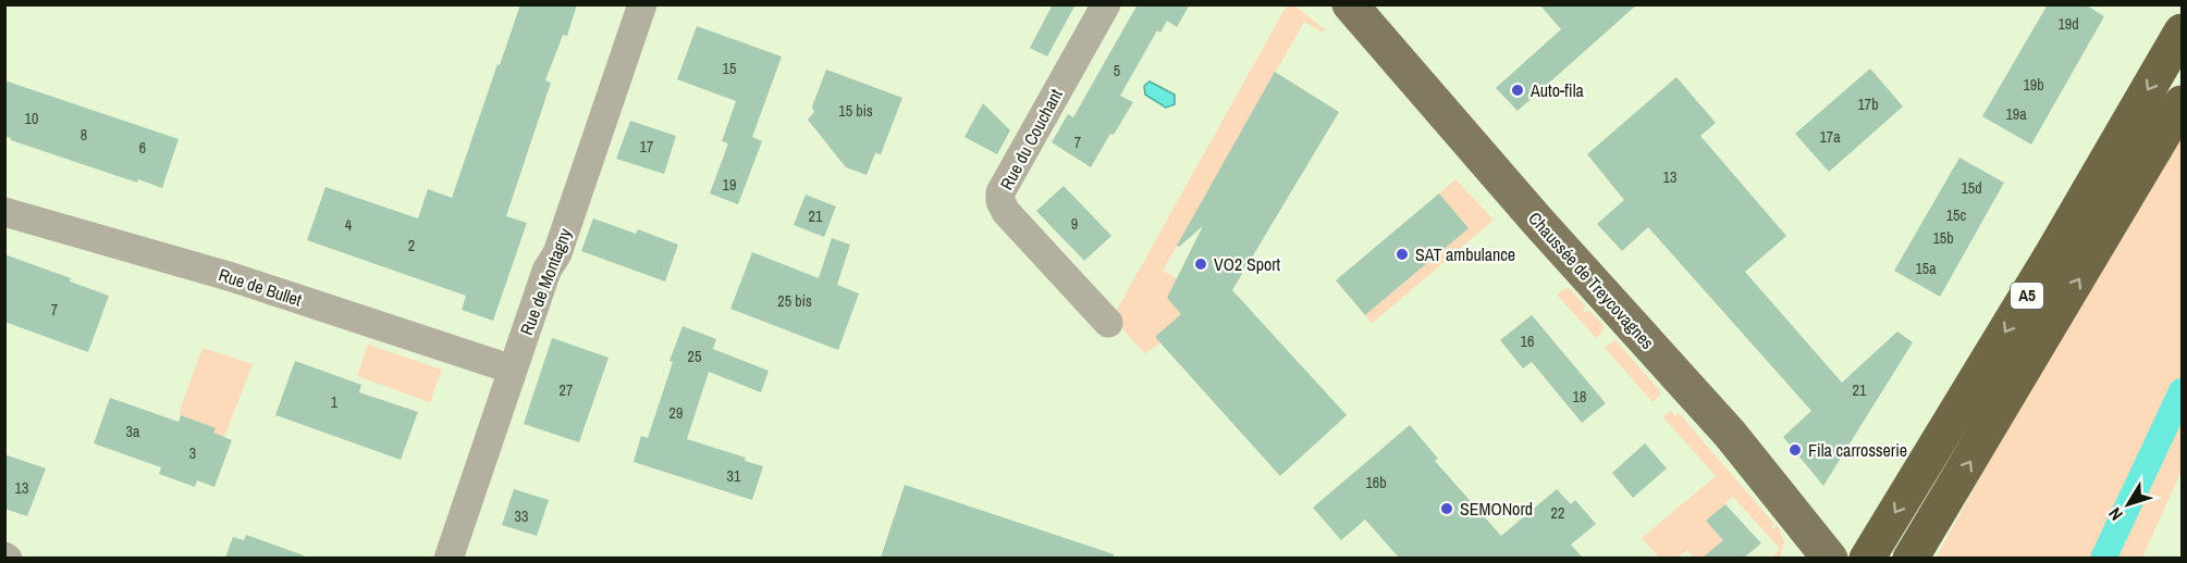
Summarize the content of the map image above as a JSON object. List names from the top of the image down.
{
  "streets": {
    "highway": ["A5"],
    "main road": ["Chaussée de Treycovagnes"],
    "street": ["Rue du Couchant", "Rue de Montagny", "Rue de Bullet"]
  },
  "crossings": [
    ["Rue de Montagny", "Rue de Bullet"]
  ],
  "places": [
    "Auto-fila",
    "SAT ambulance",
    "VO2 Sport",
    "Fila carrosserie",
    "SEMONord"
  ],
  "house_numbers": [
    "19d",
    "15",
    "5",
    "19b",
    "17b",
    "15 bis",
    "19a",
    "10",
    "8",
    "17a",
    "7",
    "17",
    "6",
    "13",
    "19",
    "15d",
    "15c",
    "21",
    "9",
    "4",
    "15b",
    "2",
    "15a",
    "25 bis",
    "7",
    "16",
    "25",
    "27",
    "21",
    "18",
    "1",
    "29",
    "3a",
    "3",
    "31",
    "16b",
    "13",
    "22",
    "33"
  ],
  "north": "bottom left"
}
